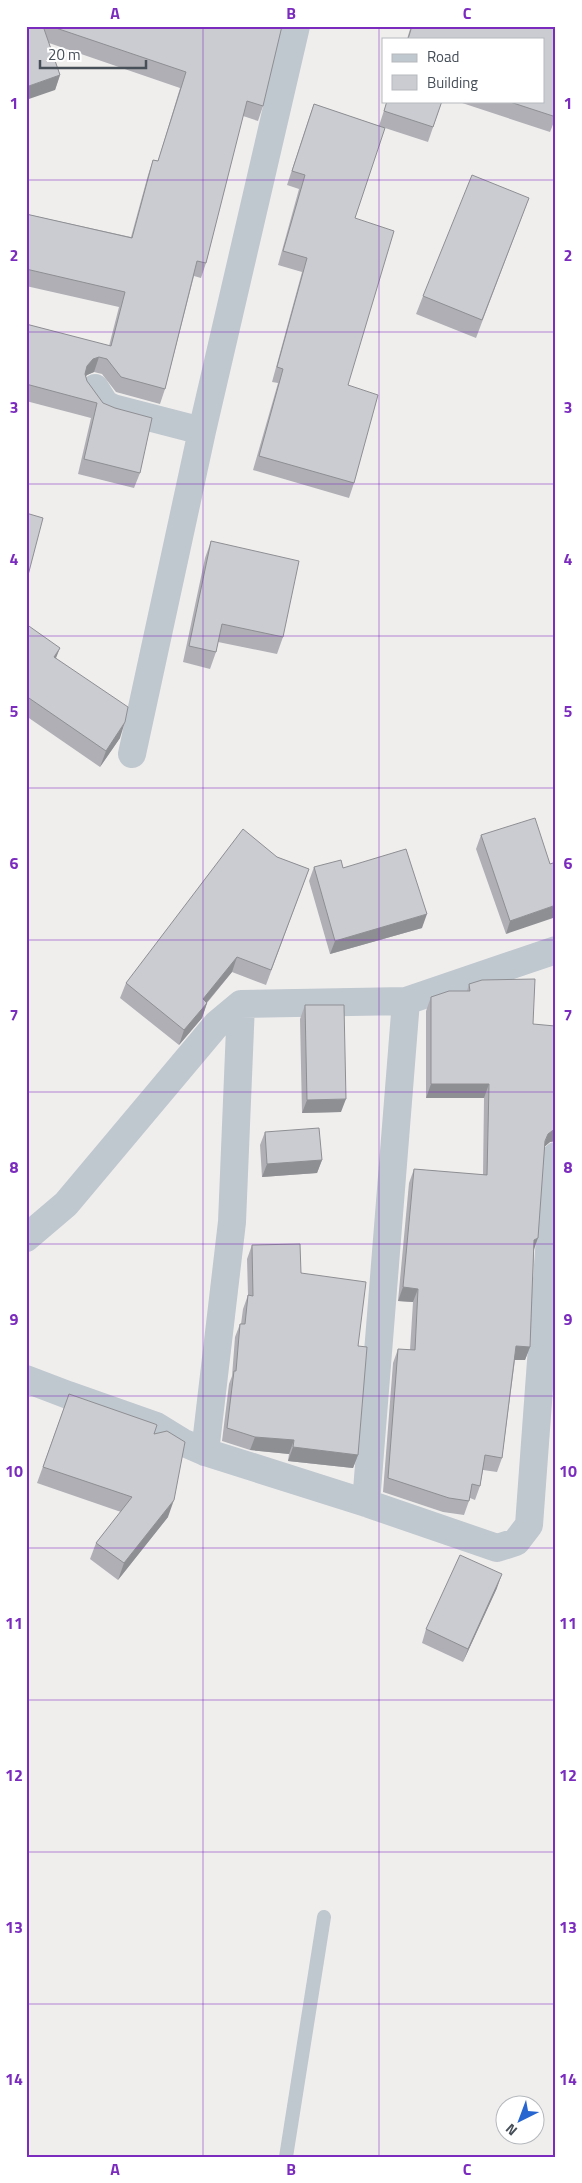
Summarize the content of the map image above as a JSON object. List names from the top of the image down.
{
  "legend": ["Road", "Building"],
  "scale_bar": "20 m",
  "north": "bottom left",
  "grid": {
    "columns": ["A", "B", "C"],
    "rows": [
      "1",
      "2",
      "3",
      "4",
      "5",
      "6",
      "7",
      "8",
      "9",
      "10",
      "11",
      "12",
      "13",
      "14"
    ]
  }
}
